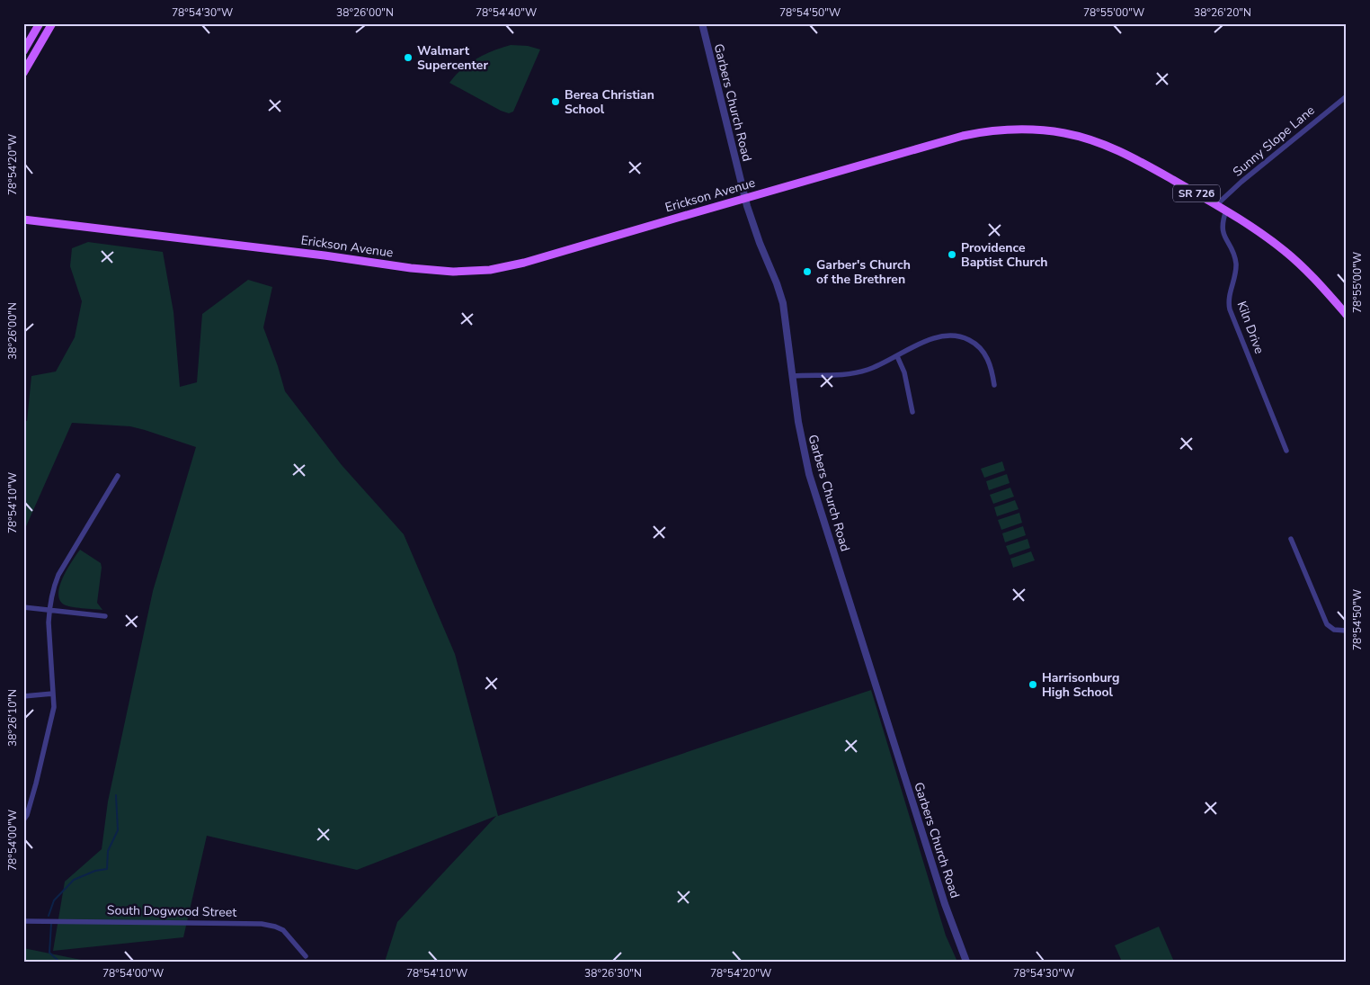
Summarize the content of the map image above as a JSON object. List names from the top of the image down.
{
  "streets": {
    "main road": ["SR 726", "Erickson Avenue"],
    "street": [
      "Garbers Church Road",
      "Sunny Slope Lane",
      "Kiln Drive",
      "South Dogwood Street"
    ]
  },
  "crossings": [
    ["Garbers Church Road", "Erickson Avenue"],
    ["Sunny Slope Lane", "Erickson Avenue"],
    ["Erickson Avenue", "Kiln Drive"]
  ],
  "places": [
    "Walmart Supercenter",
    "Berea Christian School",
    "Providence Baptist Church",
    "Garber's Church of the Brethren",
    "Harrisonburg High School"
  ],
  "coordinates": [
    "78°54'30\"W",
    "38°26'00\"N",
    "78°54'40\"W",
    "78°54'50\"W",
    "78°55'00\"W",
    "38°26'20\"N",
    "78°54'20\"W",
    "78°54'10\"W",
    "38°26'10\"N",
    "78°54'00\"W",
    "38°26'30\"N"
  ]
}
